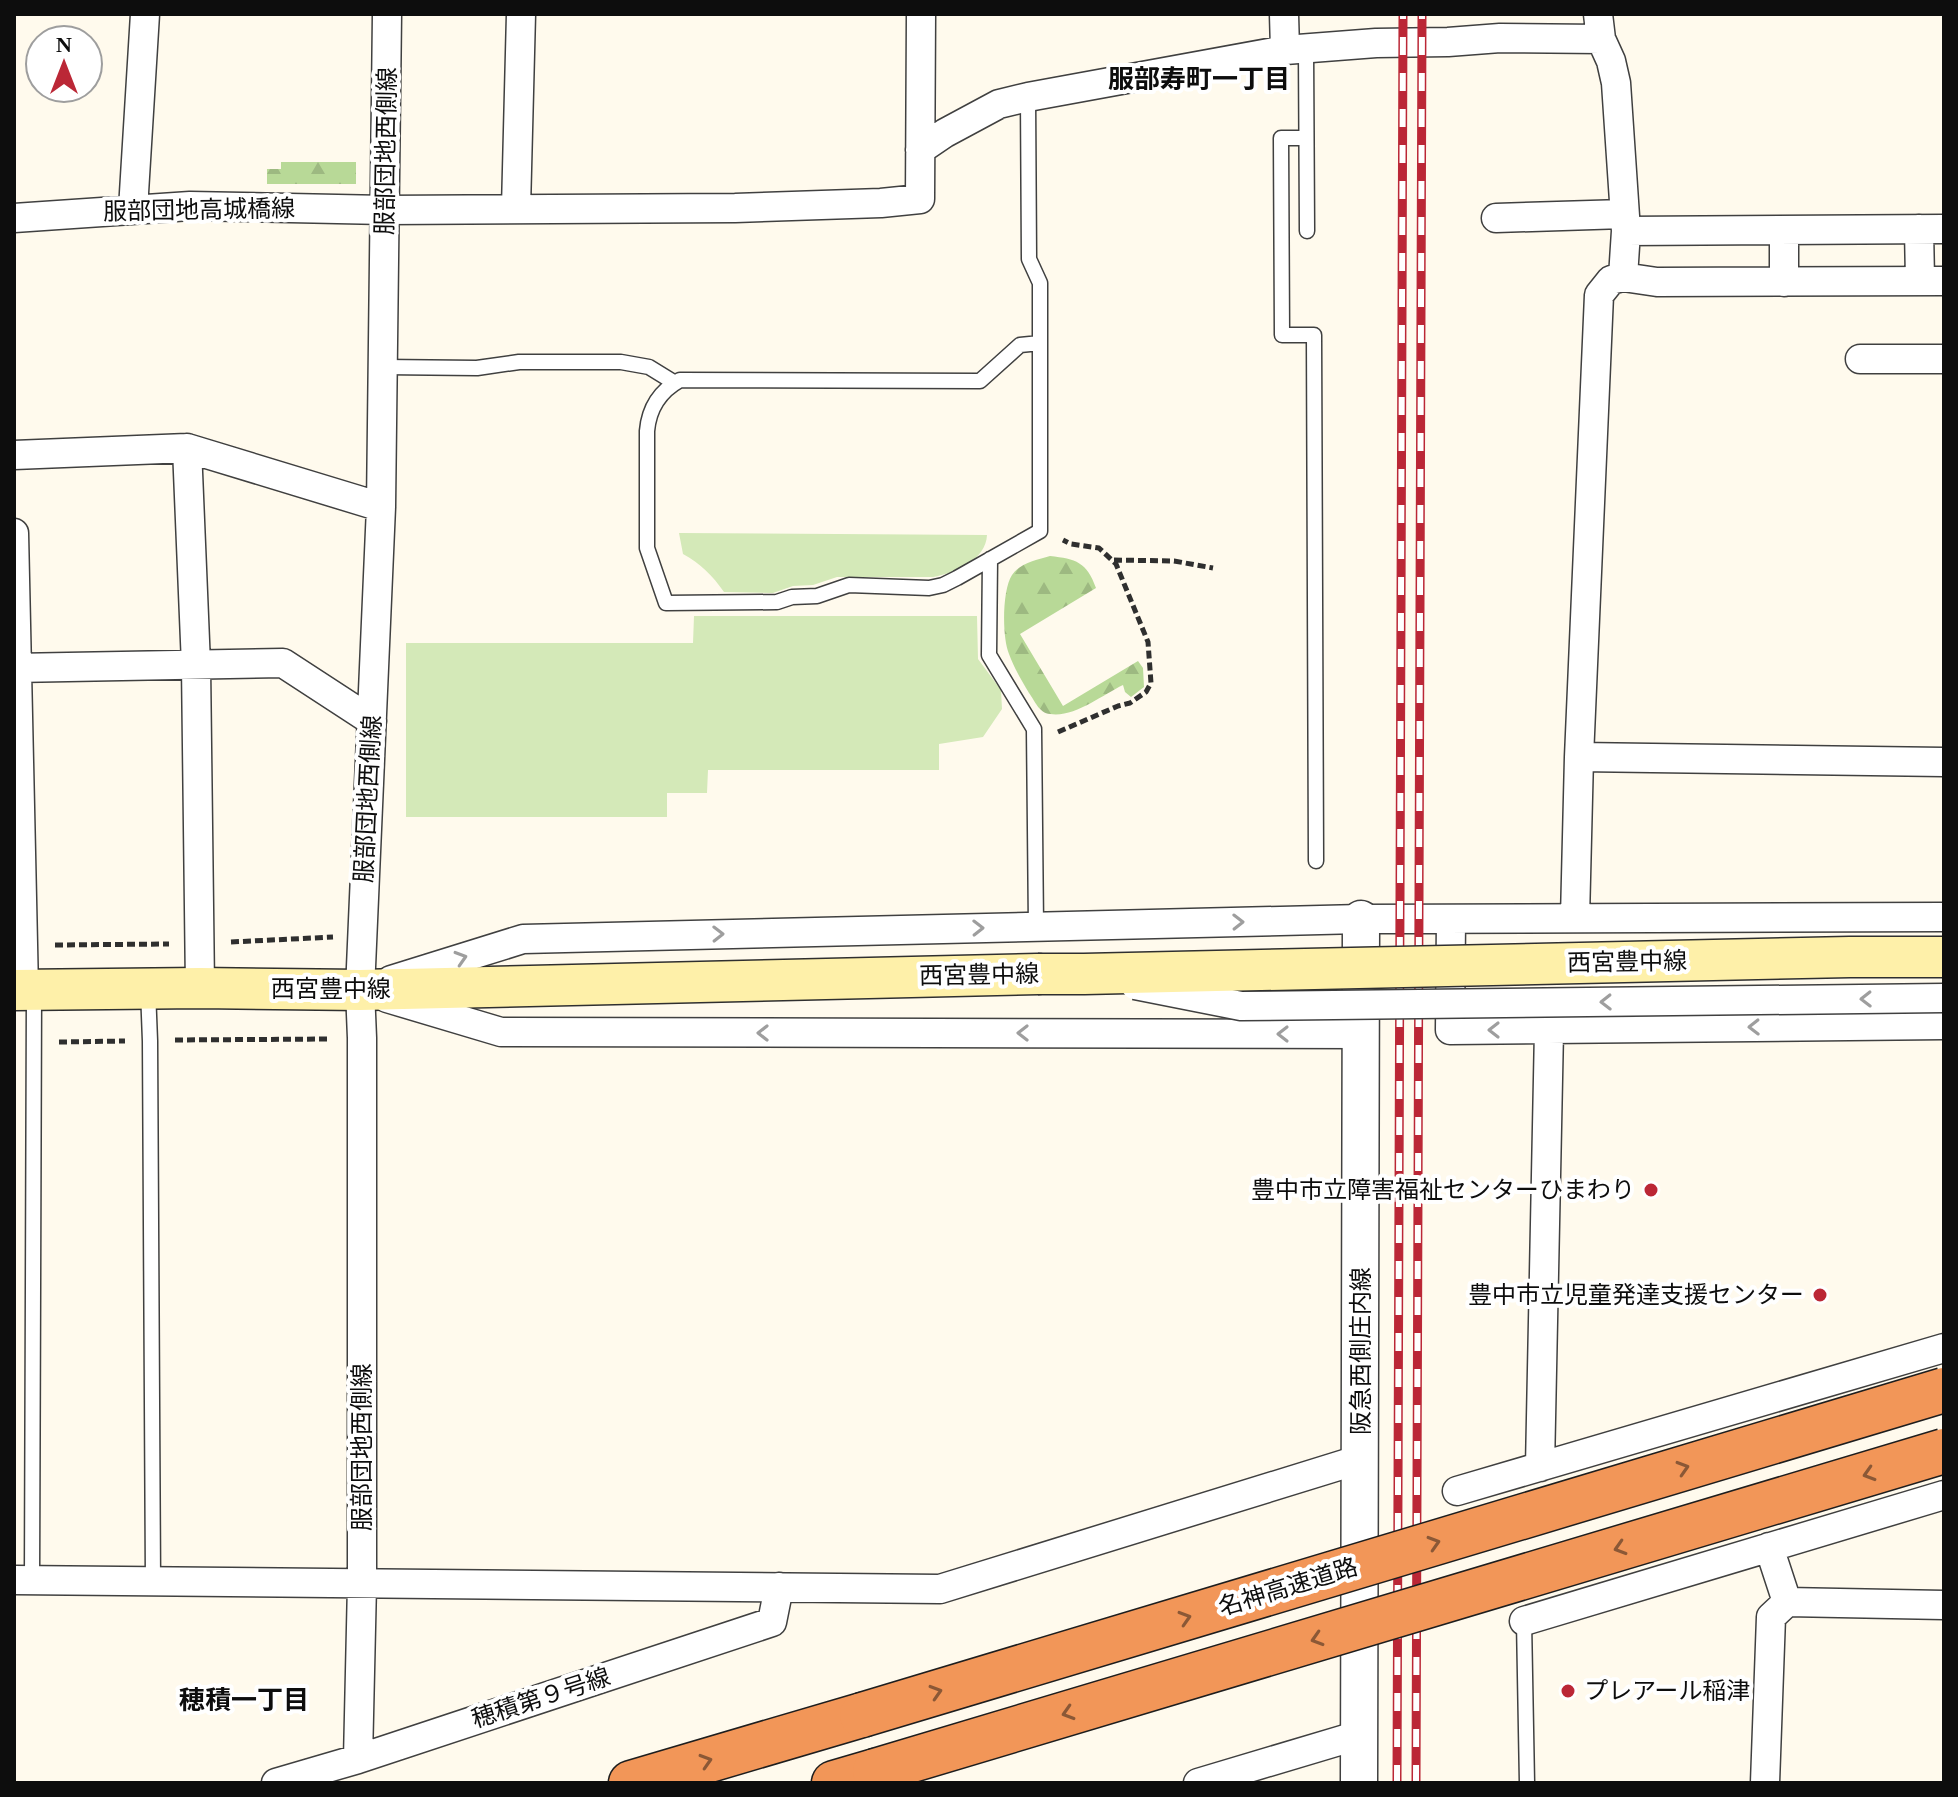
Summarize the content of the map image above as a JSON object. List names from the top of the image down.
{
  "streets": {
    "highway": ["名神高速道路"],
    "main road": ["西宮豊中線"],
    "street": [
      "服部団地西側線",
      "服部団地高城橋線",
      "阪急西側庄内線",
      "穂積第９号線"
    ]
  },
  "crossings": [
    ["服部団地西側線", "服部団地高城橋線"],
    ["服部団地西側線", "西宮豊中線"],
    ["服部団地西側線", "穂積第９号線"]
  ],
  "districts": ["服部寿町一丁目", "穂積一丁目"],
  "places": ["豊中市立障害福祉センターひまわり", "豊中市立児童発達支援センター", "プレアール稲津"],
  "north": "top"
}
